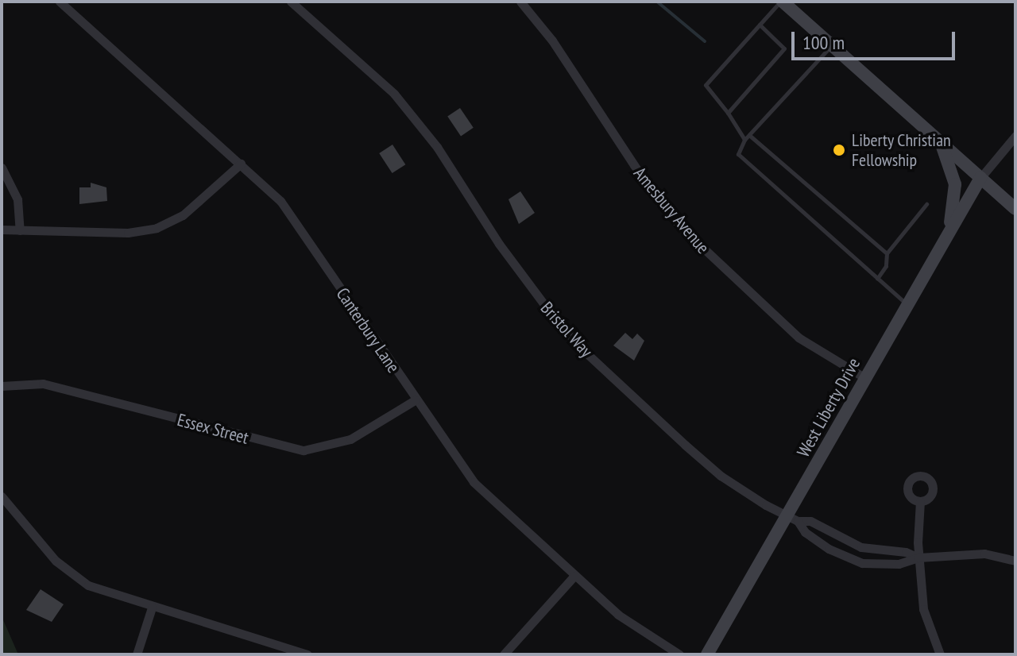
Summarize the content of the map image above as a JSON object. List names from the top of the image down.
{
  "streets": {
    "main road": ["West Liberty Drive"],
    "street": [
      "Amesbury Avenue",
      "Bristol Way",
      "Canterbury Lane",
      "Essex Street"
    ]
  },
  "crossings": [
    ["Amesbury Avenue", "West Liberty Drive"],
    ["Bristol Way", "West Liberty Drive"],
    ["Canterbury Lane", "Essex Street"]
  ],
  "places": ["Liberty Christian Fellowship"],
  "scale_bar": "100 m"
}
